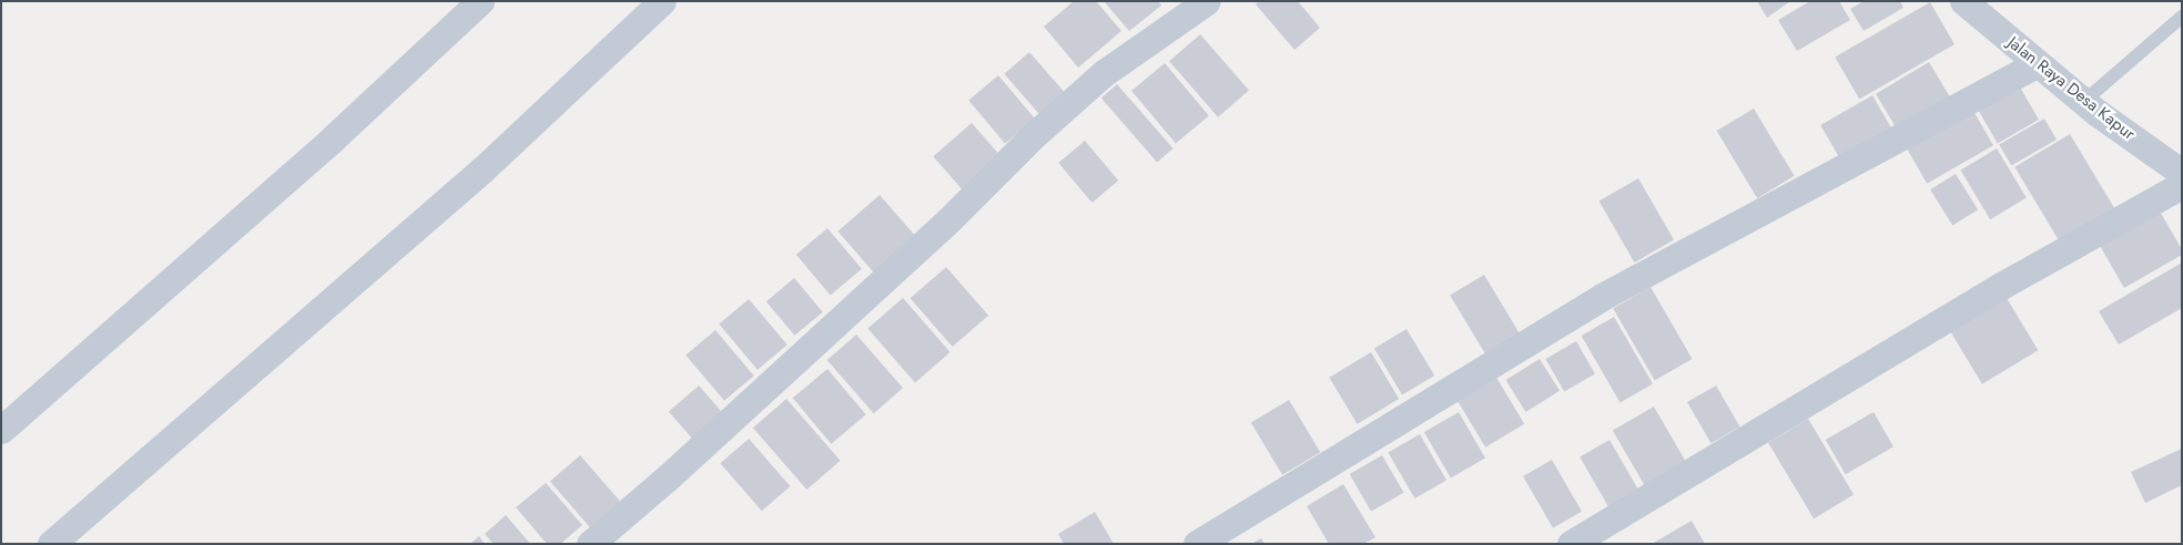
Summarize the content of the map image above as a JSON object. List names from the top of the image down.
{
  "streets": {
    "street": ["Jalan Raya Desa Kapur"]
  }
}
